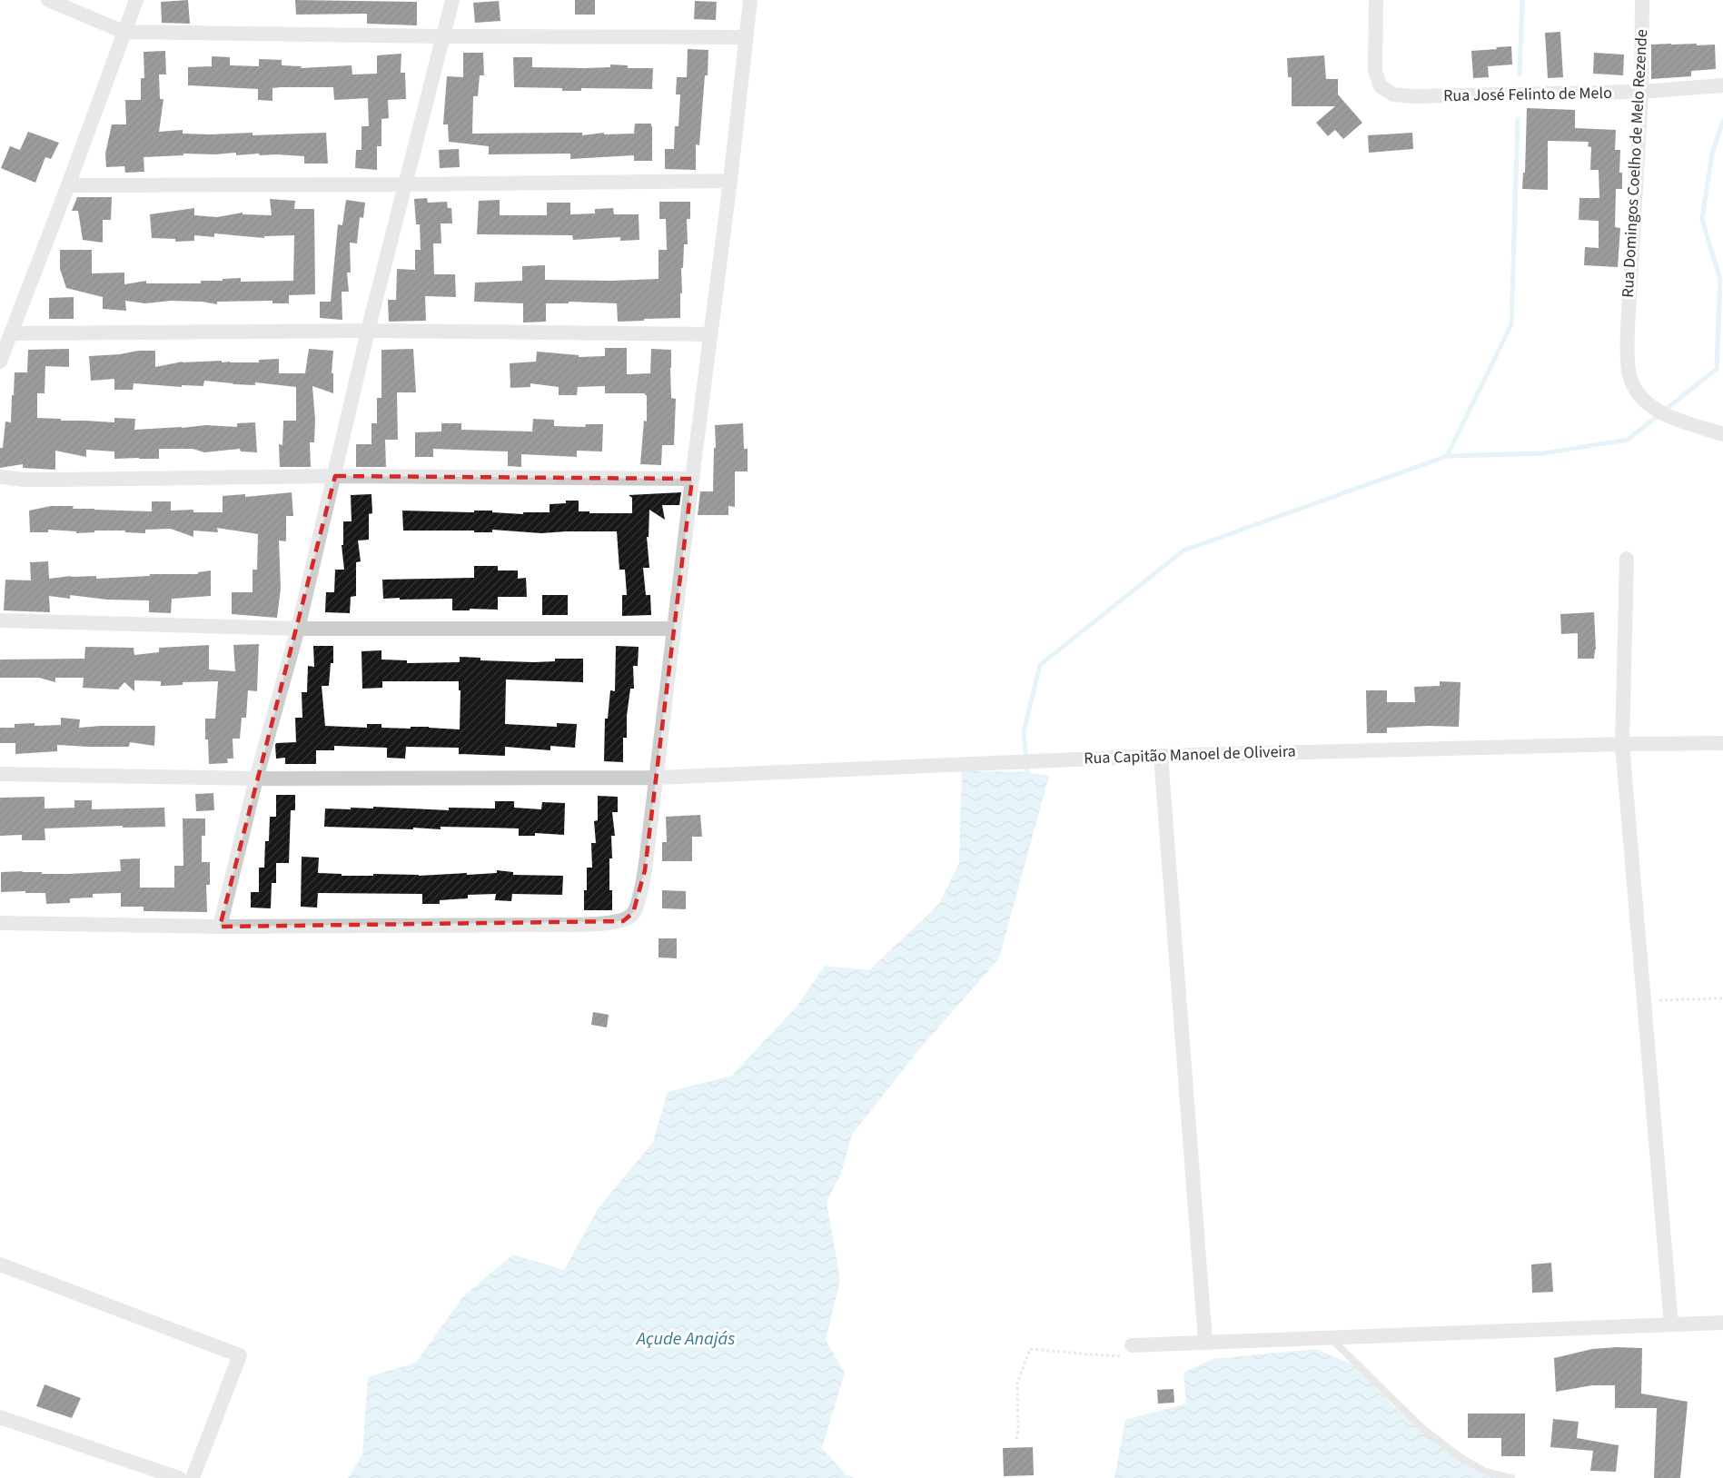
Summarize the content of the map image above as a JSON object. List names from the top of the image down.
{
  "streets": {
    "street": ["Rua José Felinto de Melo", "Rua Domingos Coelho de Melo Rezende", "Rua Capitão Manoel de Oliveira"]
  },
  "crossings": [
    ["Rua José Felinto de Melo", "Rua Domingos Coelho de Melo Rezende"]
  ],
  "water": ["Açude Anajás"]
}
